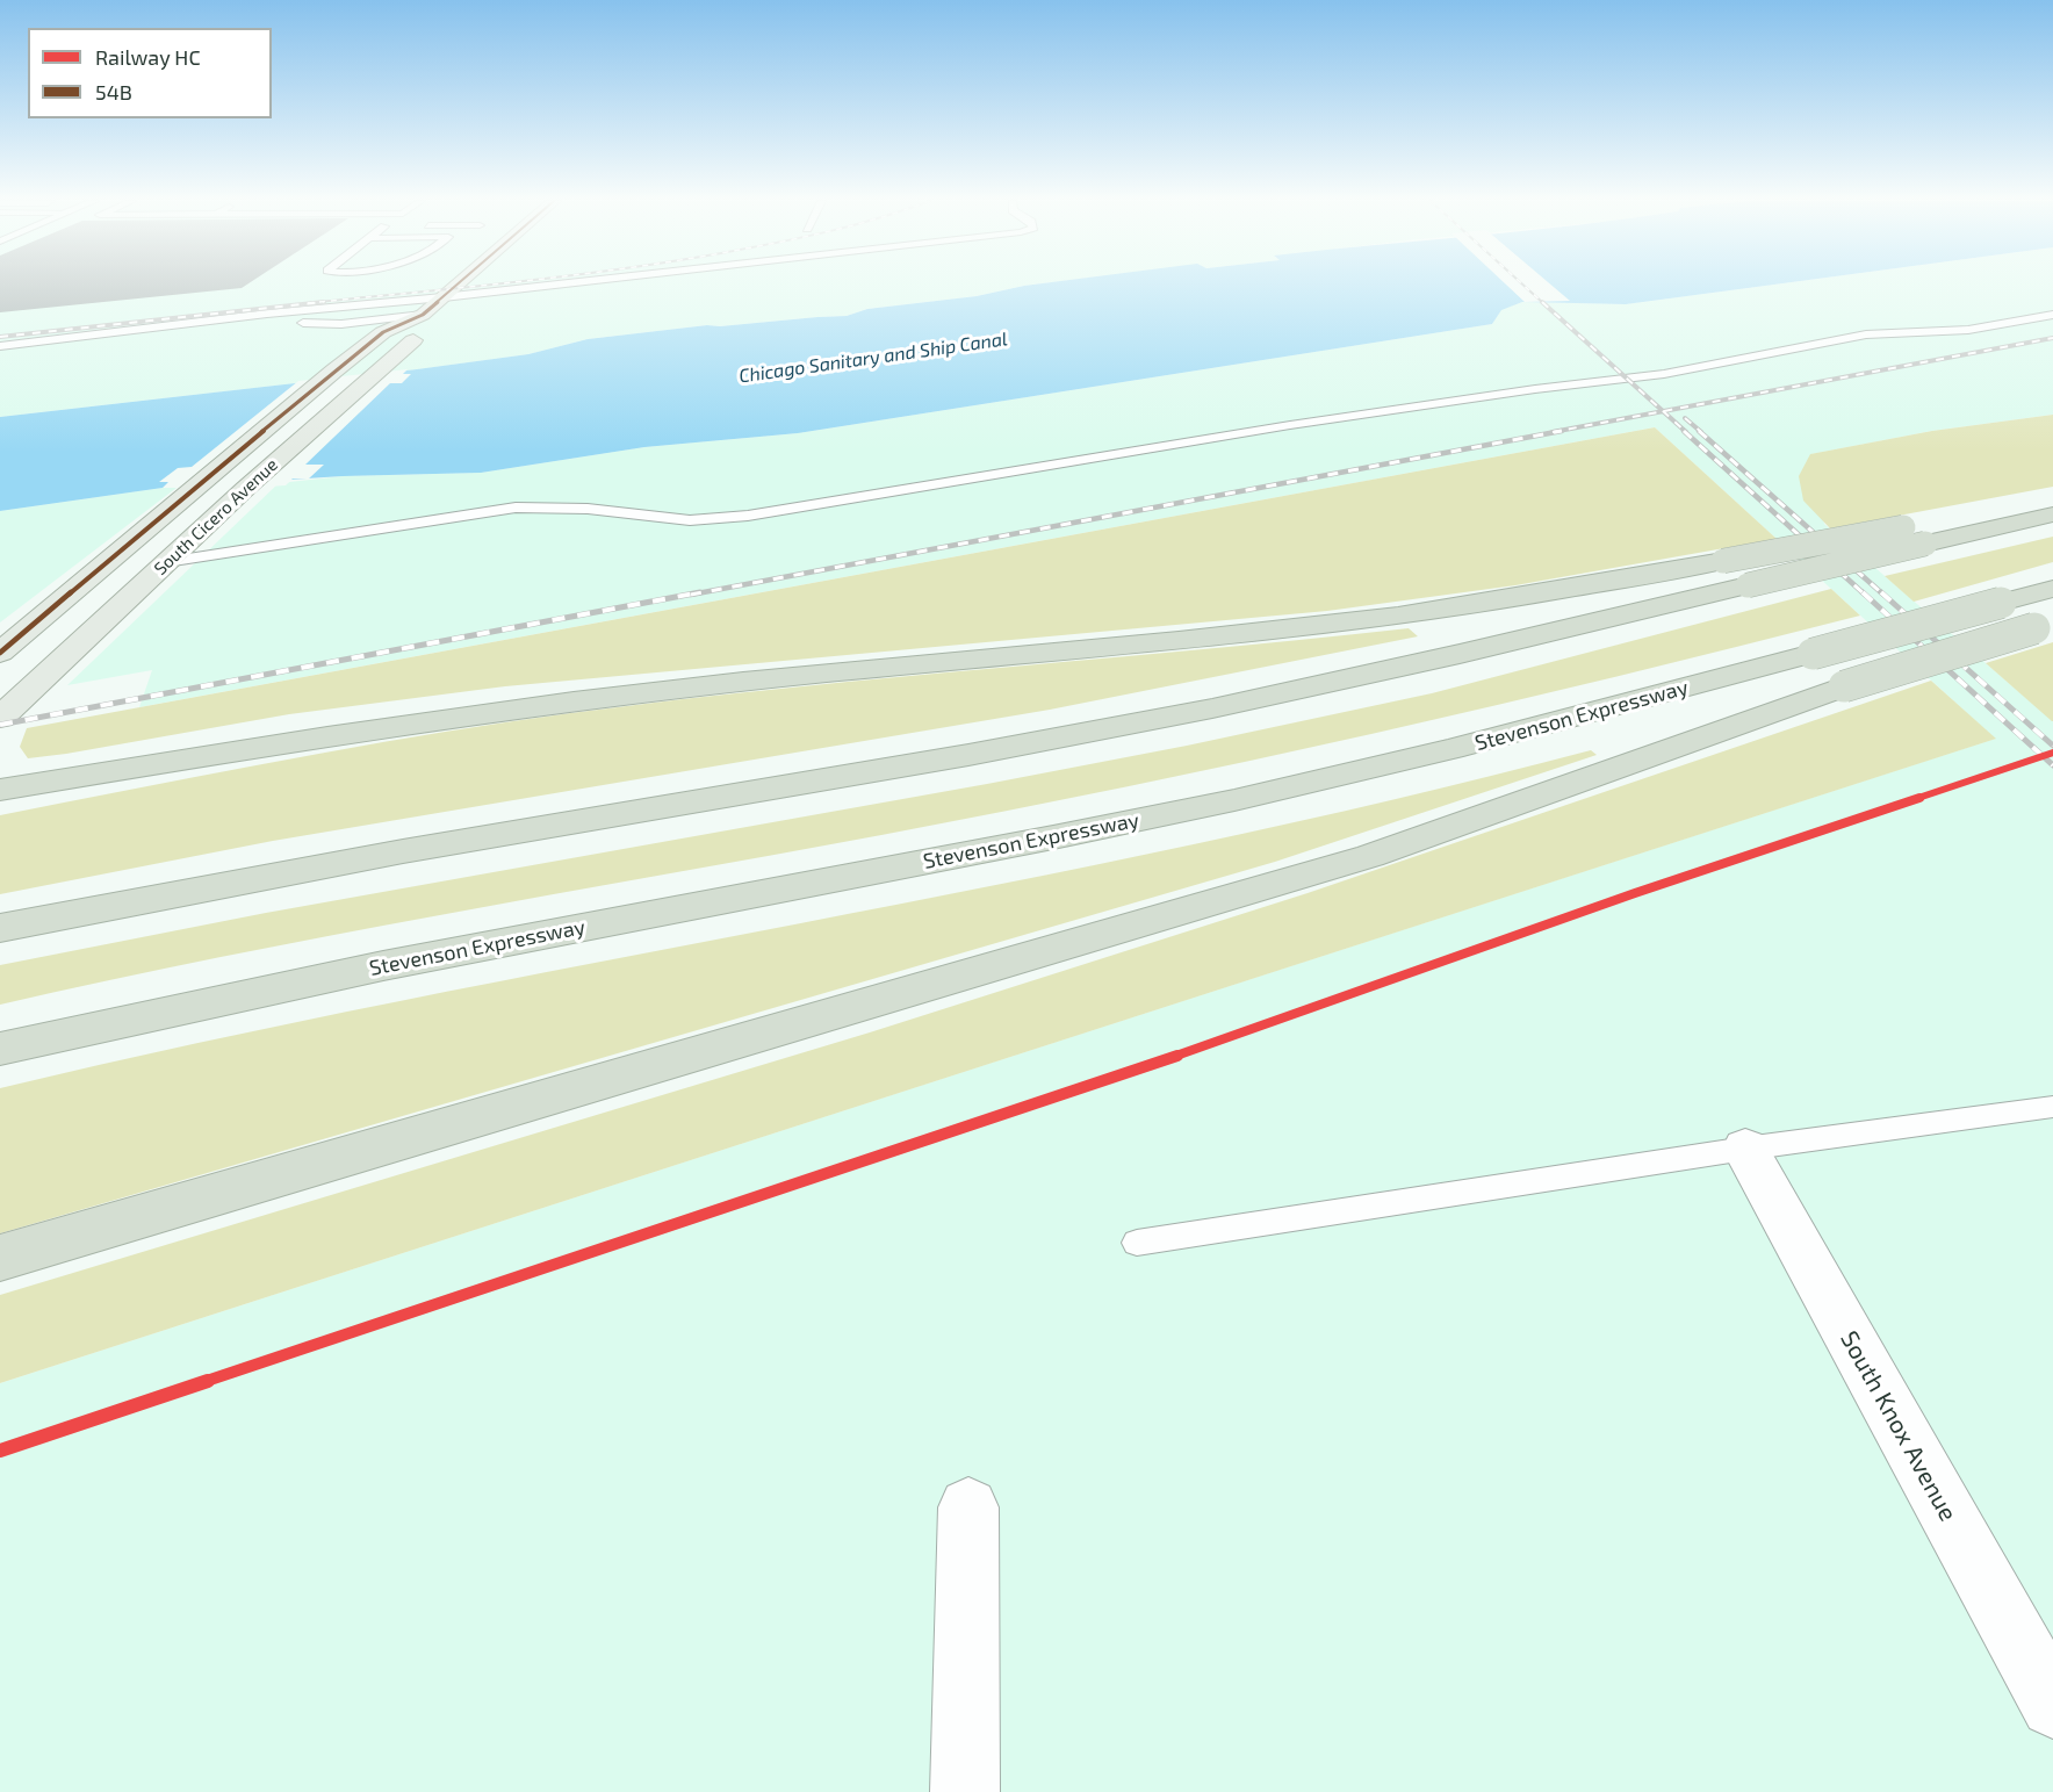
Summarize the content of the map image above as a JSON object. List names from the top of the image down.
{
  "streets": {
    "highway": ["Stevenson Expressway"],
    "main road": ["South Cicero Avenue"],
    "street": ["South Knox Avenue"]
  },
  "water": ["Chicago Sanitary and Ship Canal"],
  "lines": ["transit line 54B", "rail line HC"],
  "legend": ["Railway HC", "54B"]
}
